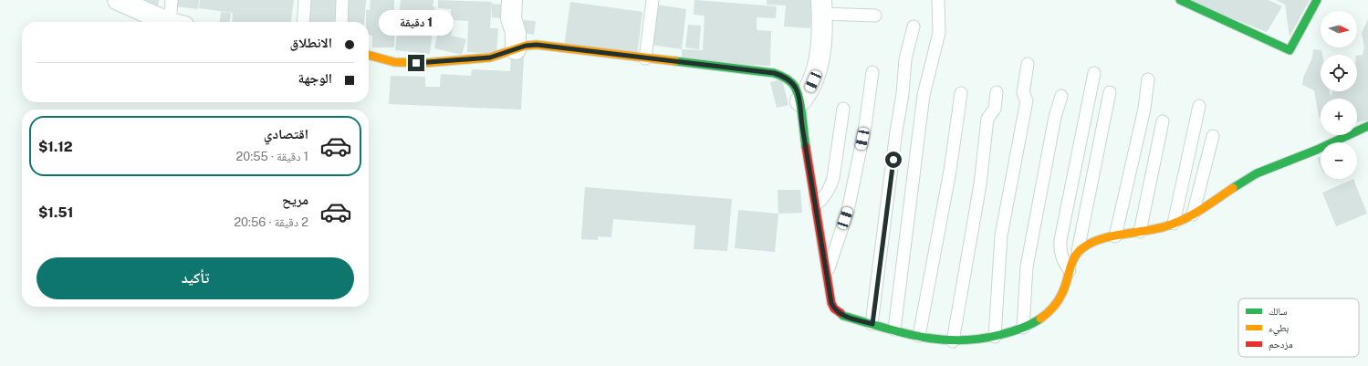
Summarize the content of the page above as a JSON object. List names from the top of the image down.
{
  "legend": ["سالك", "بطيء", "مزدحم"],
  "north": "right",
  "page": {
    "bubble": "1 دقيقة",
    "map_buttons": ["+", "−"],
    "banner": ["الانطلاق", "الوجهة"],
    "list": [
      {
        "name": "اقتصادي",
        "note": "1 دقيقة · 20:55",
        "value": "$1.12"
      },
      {
        "name": "مريح",
        "note": "2 دقيقة · 20:56",
        "value": "$1.51"
      }
    ],
    "buttons": "تأكيد"
  }
}
